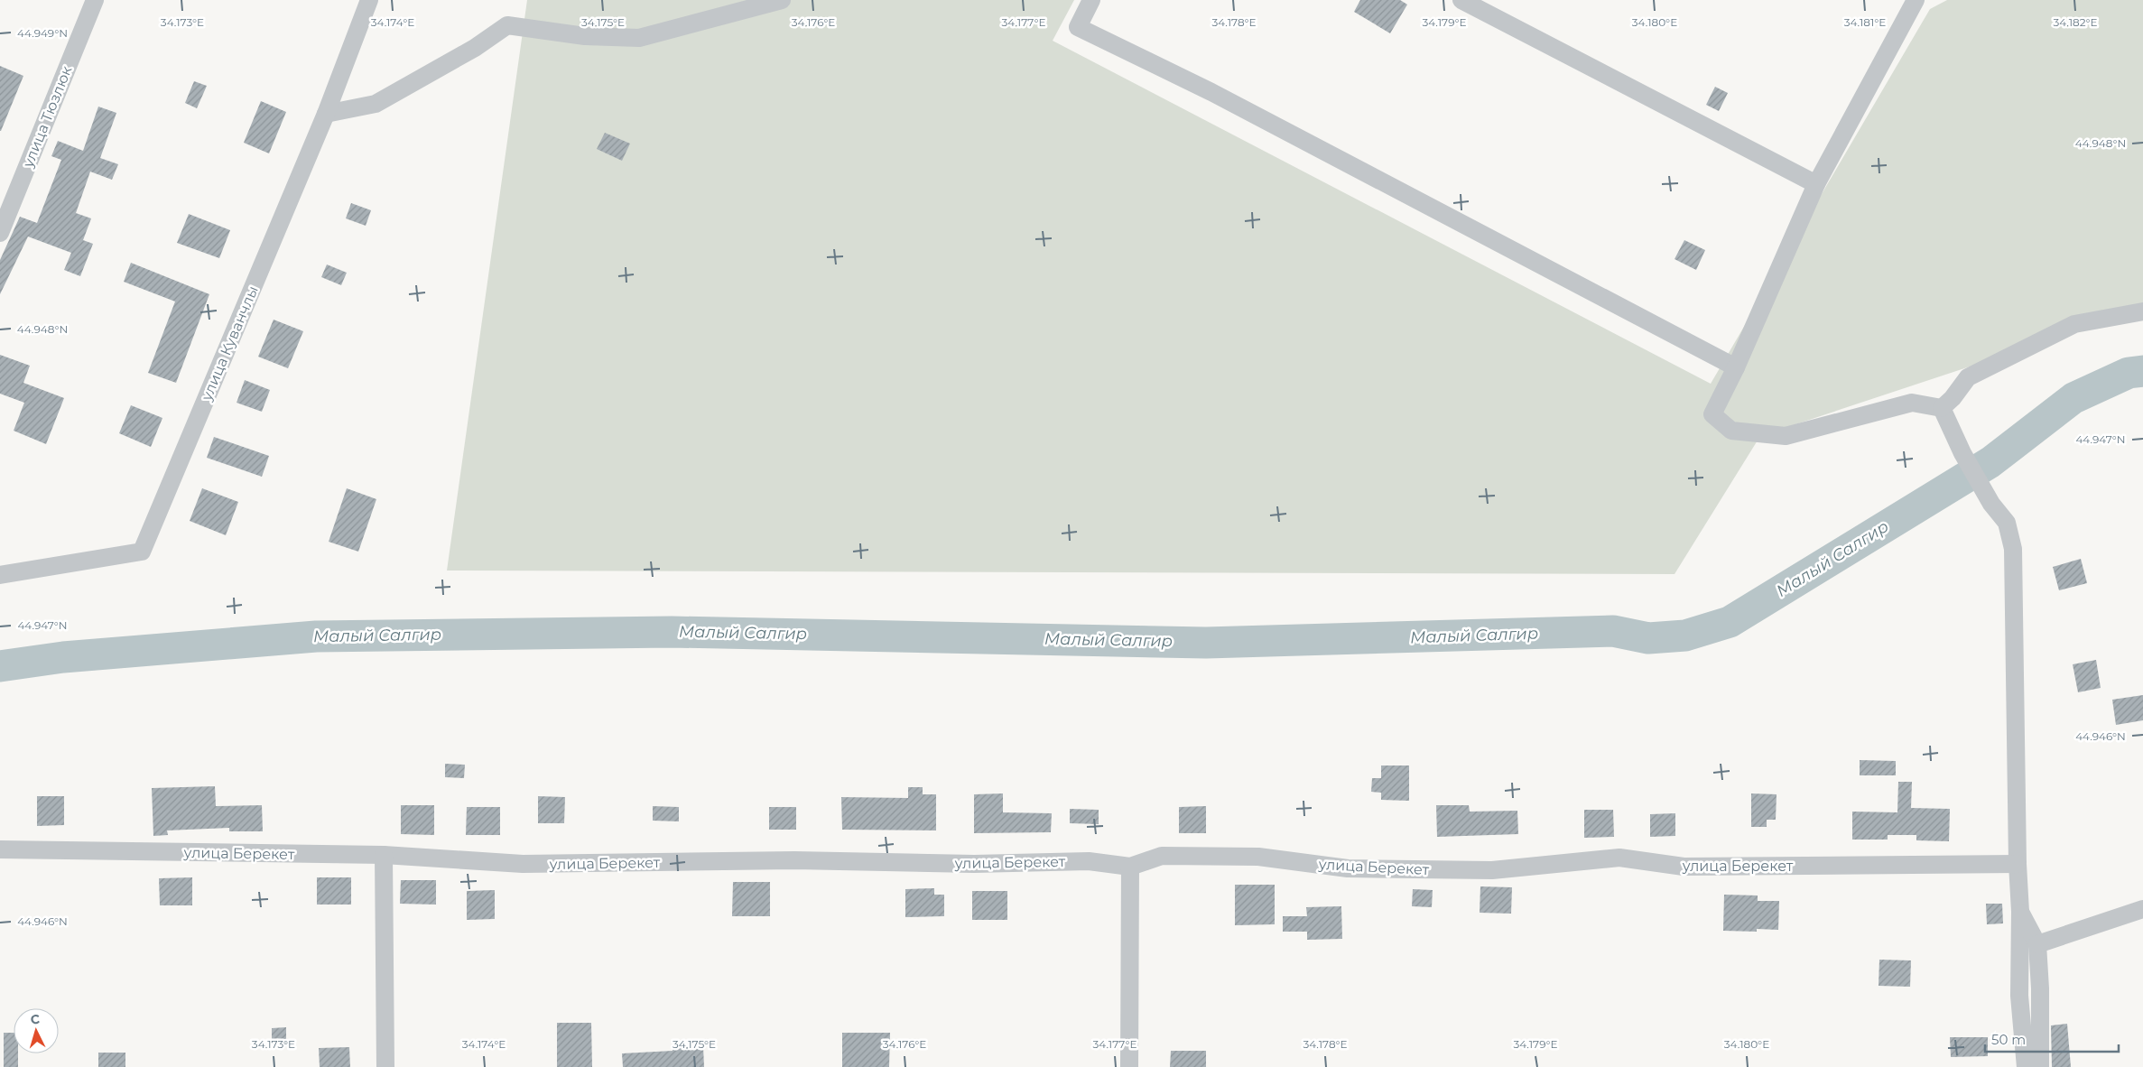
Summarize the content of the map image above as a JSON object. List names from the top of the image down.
{
  "streets": {
    "street": ["улица Тюзлюк", "улица Куванчлы", "улица Берекет"]
  },
  "water": ["Малый Салгир"],
  "scale_bar": "50 m",
  "north": "top",
  "coordinates": [
    "34.173°E",
    "34.174°E",
    "34.175°E",
    "34.176°E",
    "34.177°E",
    "34.178°E",
    "34.179°E",
    "34.180°E",
    "34.181°E",
    "34.182°E",
    "44.949°N",
    "44.948°N",
    "44.947°N",
    "44.946°N"
  ]
}
